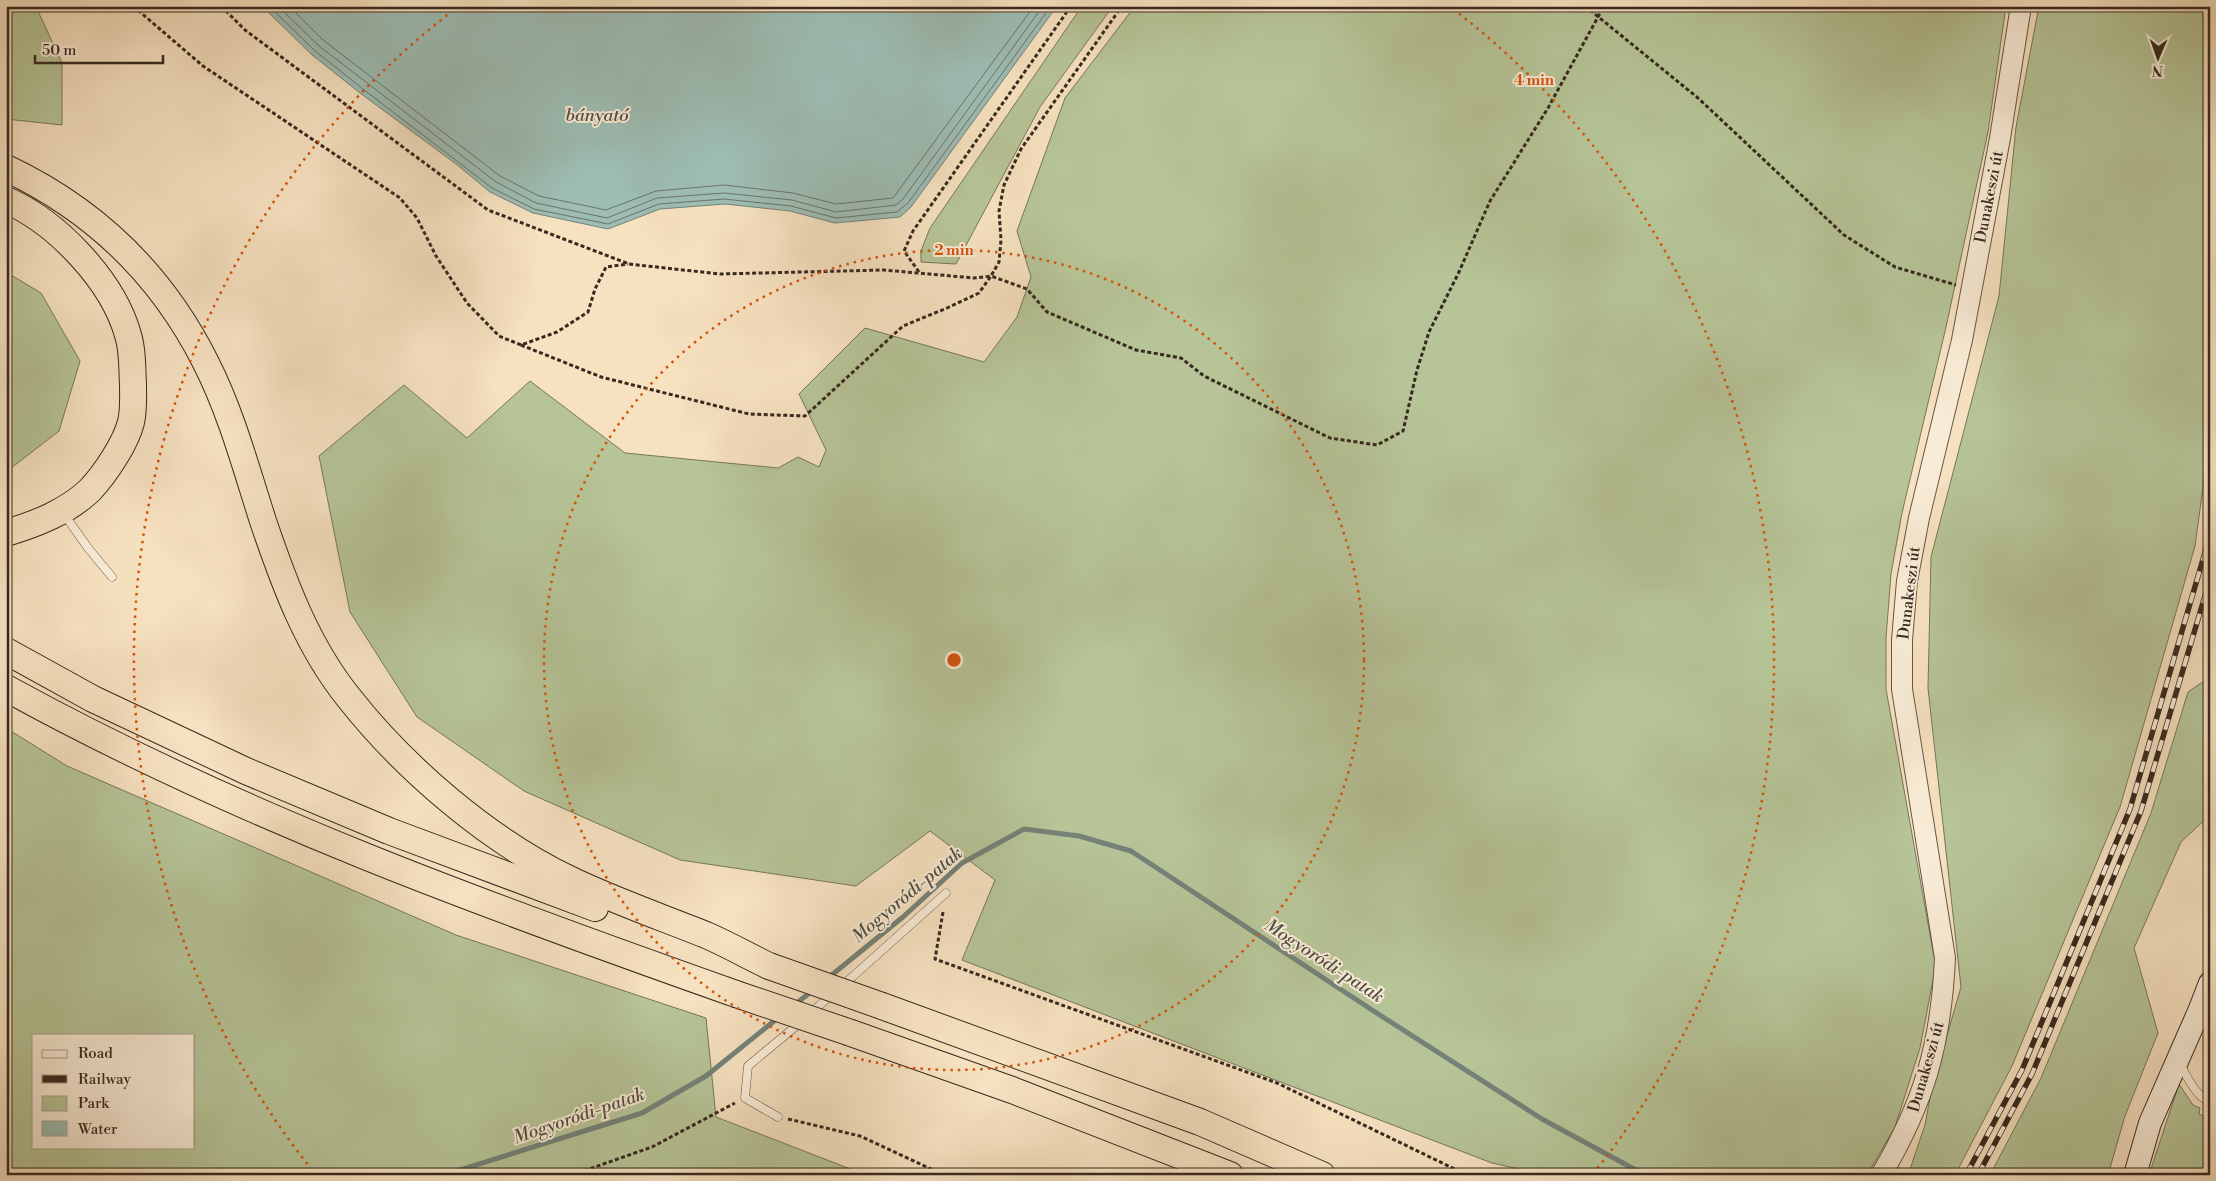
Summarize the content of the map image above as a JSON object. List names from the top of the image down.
{
  "streets": {
    "street": ["Dunakeszi út"]
  },
  "water": ["bányató", "Mogyoródi-patak"],
  "legend": [
    "Road",
    "Railway",
    "Park",
    "Water"
  ],
  "scale_bar": "50 m",
  "north": "bottom",
  "rings": ["4 min", "2 min"]
}
